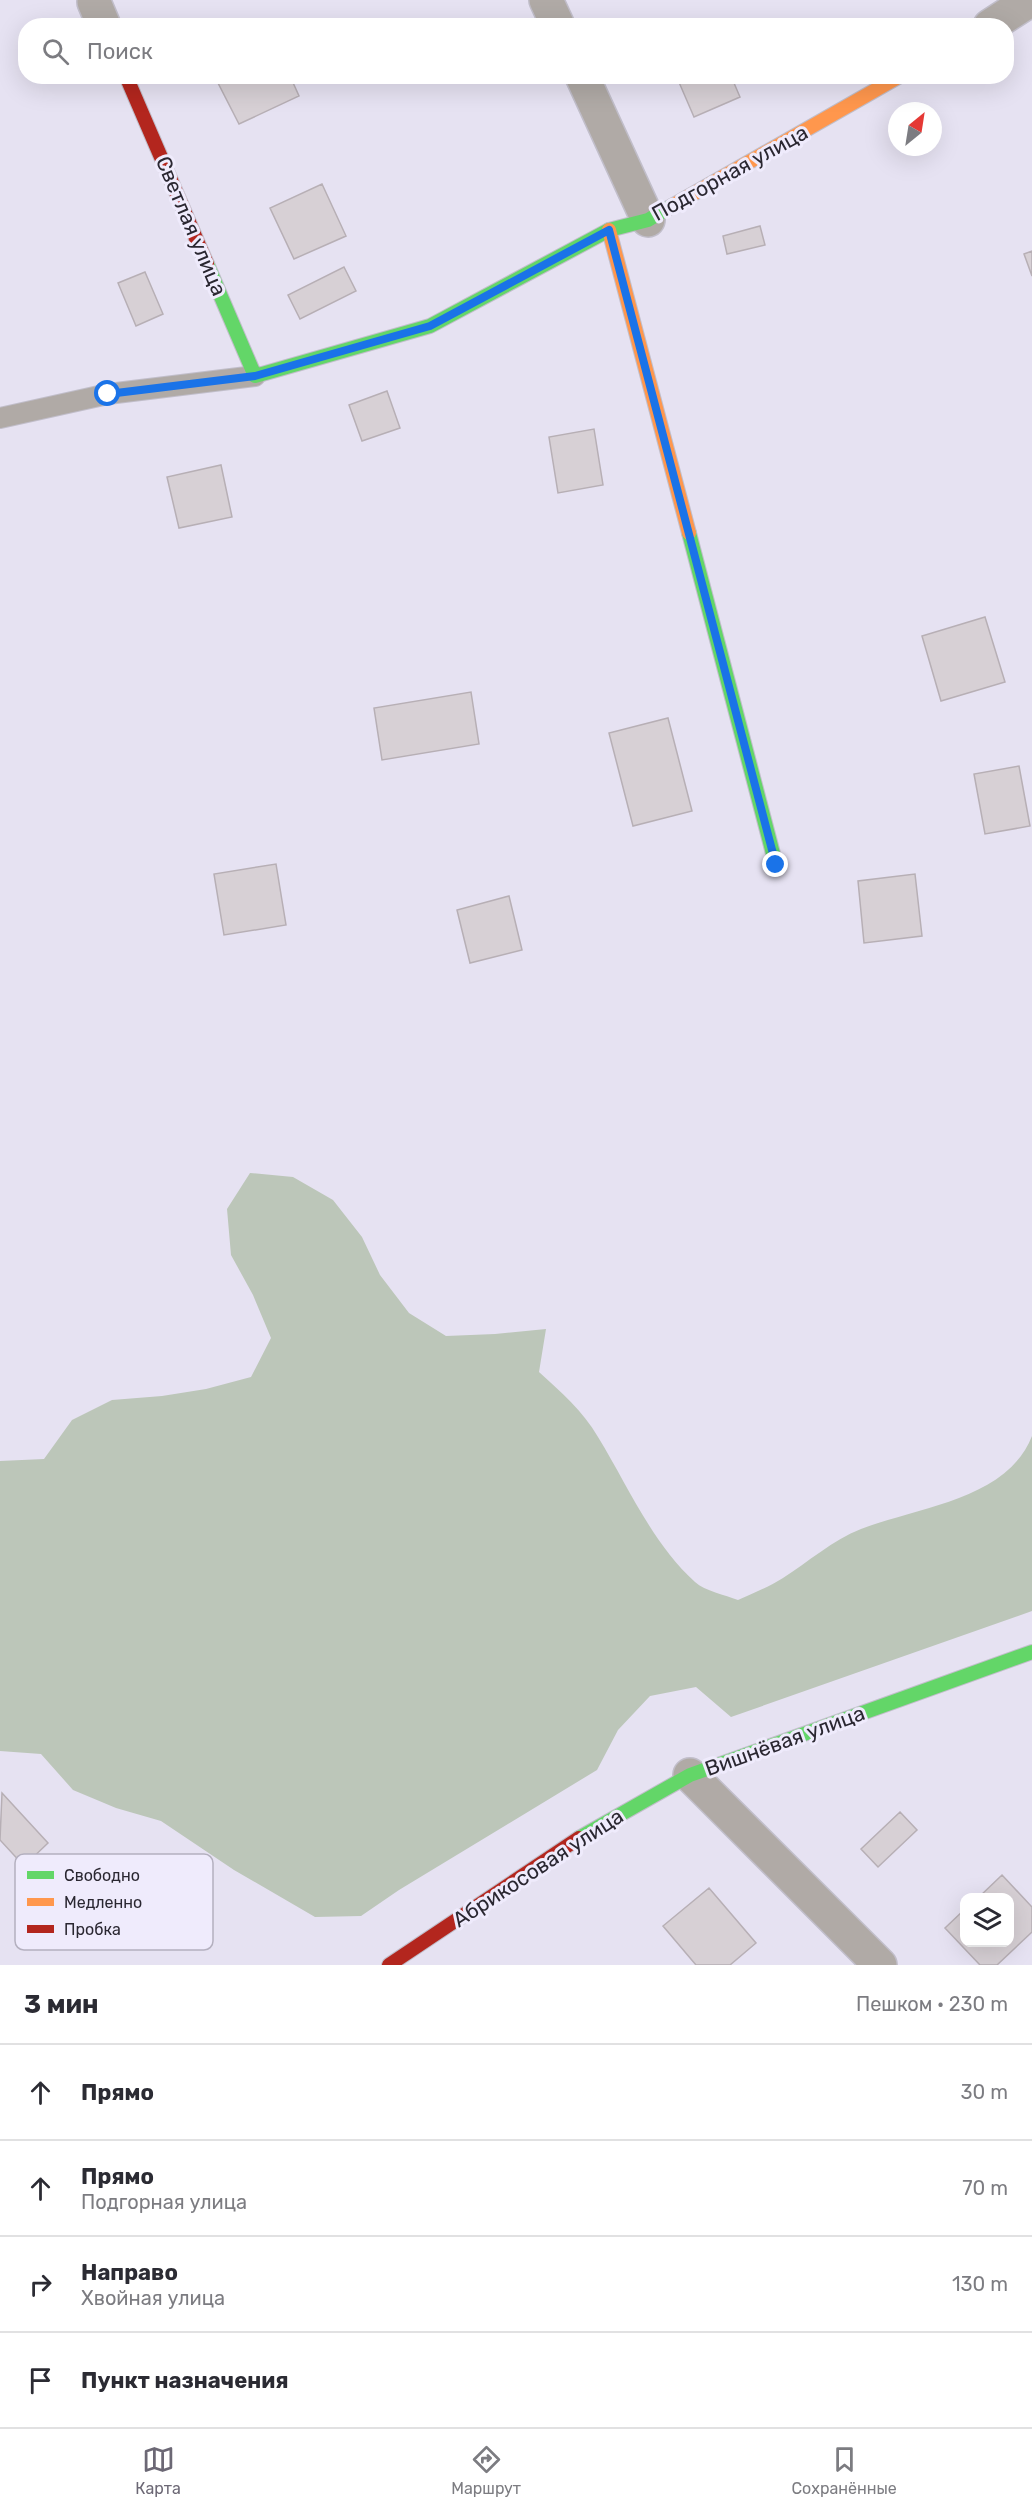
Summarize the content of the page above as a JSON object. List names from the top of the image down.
{
  "streets": {
    "street": [
      "Подгорная улица",
      "Светлая улица",
      "Вишнёвая улица",
      "Абрикосовая улица"
    ]
  },
  "crossings": [
    ["Подгорная улица", "Светлая улица"],
    ["Вишнёвая улица", "Абрикосовая улица"]
  ],
  "legend": ["Свободно", "Медленно", "Пробка"],
  "north": "top right",
  "page": {
    "search": "Поиск",
    "heading": ["3 мин", "Пешком · 230 m"],
    "list": [
      ["Прямо", "30 m"],
      ["Прямо", "Подгорная улица", "70 m"],
      ["Направо", "Хвойная улица", "130 m"],
      "Пункт назначения"
    ],
    "nav": ["Карта", "Маршрут", "Сохранённые"]
  }
}
